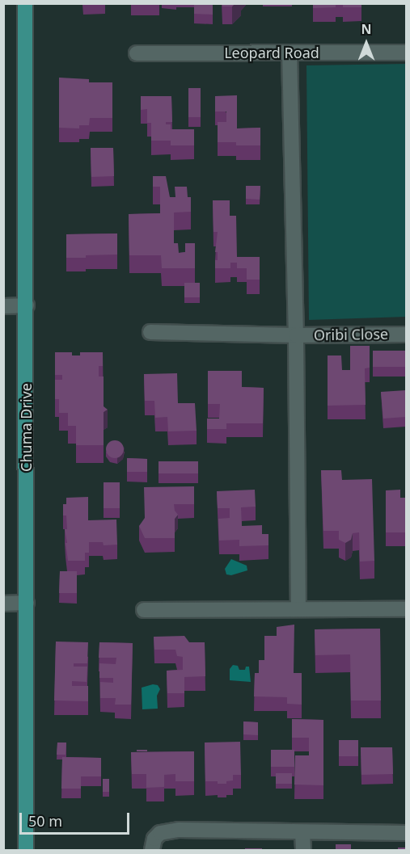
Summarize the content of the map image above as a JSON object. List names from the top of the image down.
{
  "streets": {
    "main road": ["Chuma Drive"],
    "street": ["Leopard Road", "Oribi Close"]
  },
  "scale_bar": "50 m",
  "north": "top"
}
